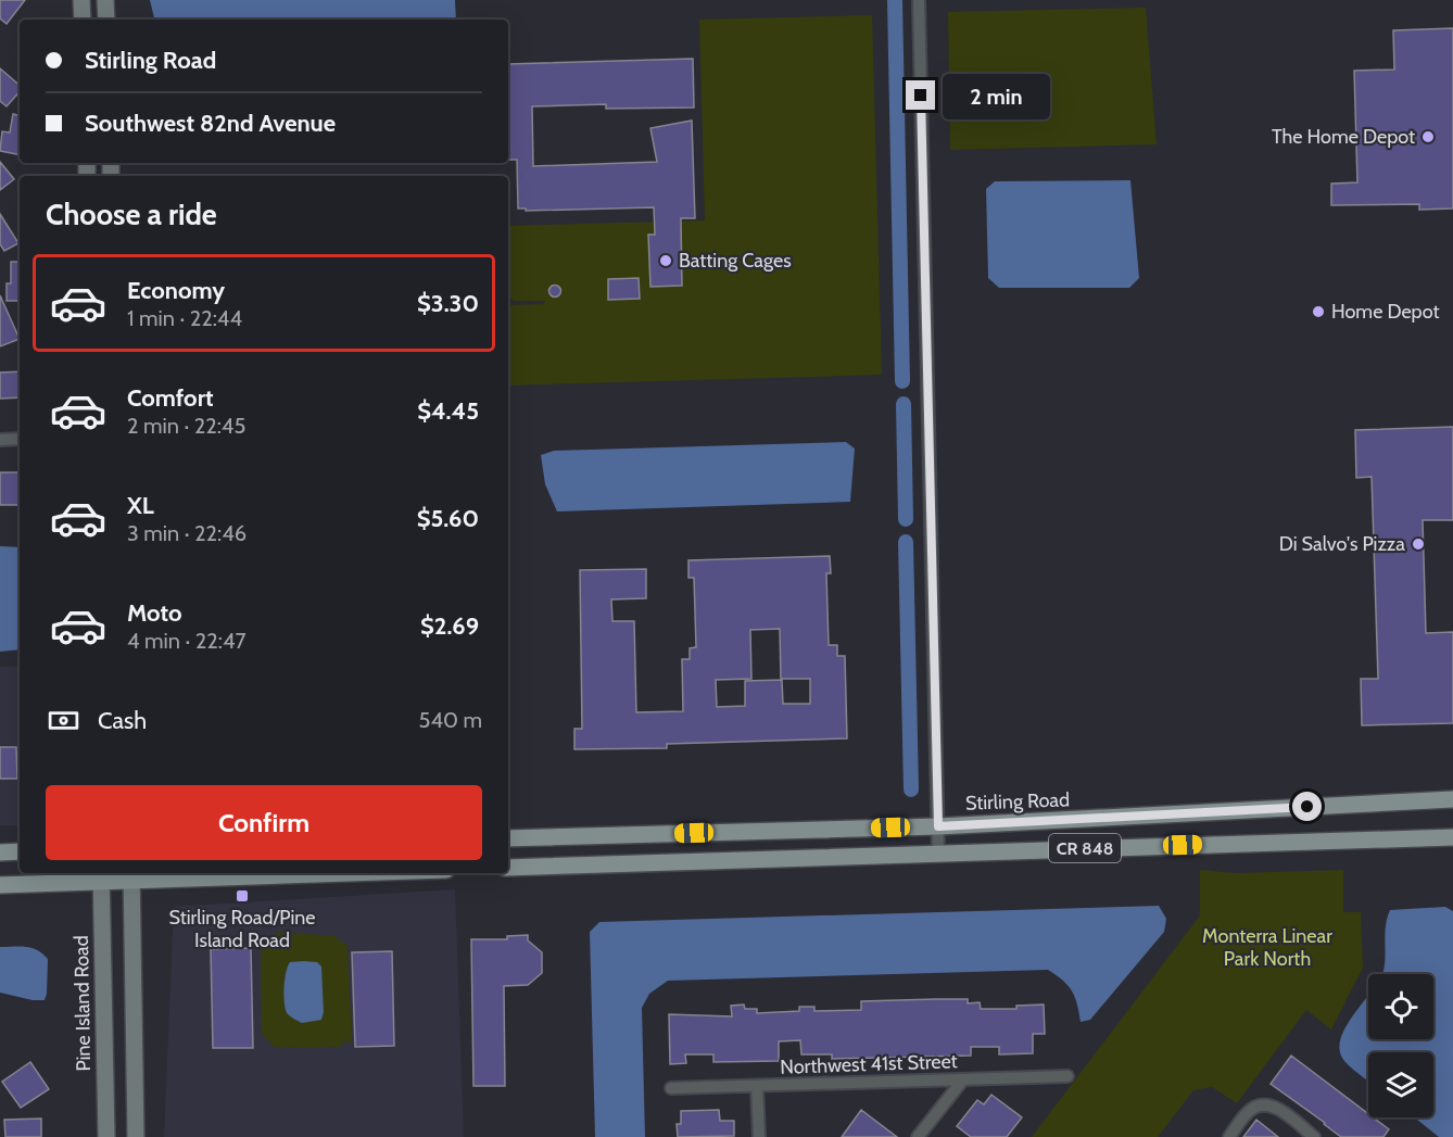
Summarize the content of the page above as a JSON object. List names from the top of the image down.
{
  "streets": {
    "main road": ["Stirling Road", "CR 848", "Pine Island Road"],
    "street": ["Northwest 41st Street"]
  },
  "parks": ["Monterra Linear Park North"],
  "places": {
    "other": [
      "The Home Depot",
      "Batting Cages",
      "Home Depot",
      "Di Salvo's Pizza"
    ],
    "transit": ["Stirling Road/Pine Island Road"]
  },
  "page": {
    "banner": ["Stirling Road", "Southwest 82nd Avenue"],
    "bubble": "2 min",
    "heading": "Choose a ride",
    "list": [
      {
        "name": "Economy",
        "note": "1 min · 22:44",
        "value": "$3.30"
      },
      {
        "name": "Comfort",
        "note": "2 min · 22:45",
        "value": "$4.45"
      },
      {
        "name": "XL",
        "note": "3 min · 22:46",
        "value": "$5.60"
      },
      {
        "name": "Moto",
        "note": "4 min · 22:47",
        "value": "$2.69"
      }
    ],
    "pay": ["Cash", "540 m"],
    "buttons": "Confirm"
  }
}
